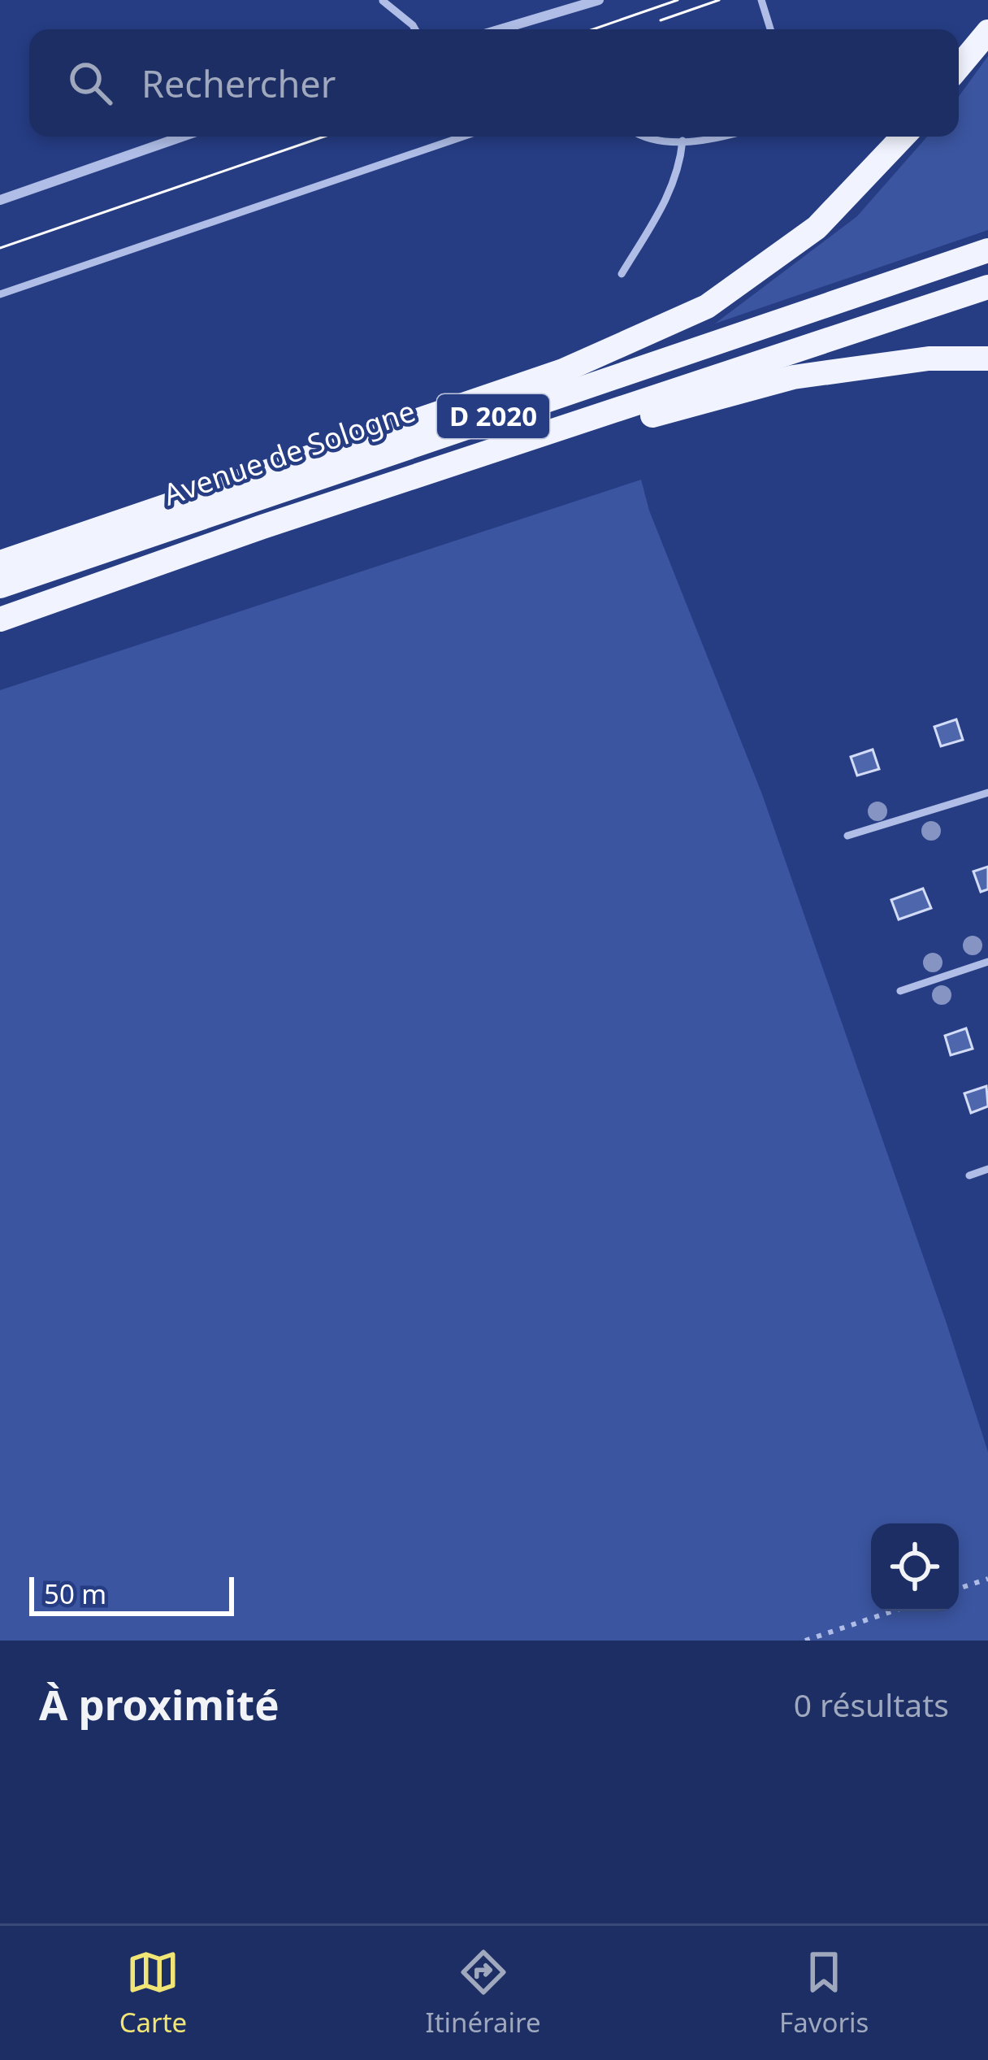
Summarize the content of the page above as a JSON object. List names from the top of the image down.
{
  "streets": {
    "main road": ["D 2020", "Avenue de Sologne"]
  },
  "scale_bar": "50 m",
  "page": {
    "search": "Rechercher",
    "scale": "50 m",
    "heading": ["À proximité", "0 résultats"],
    "nav": ["Carte", "Itinéraire", "Favoris"]
  }
}
